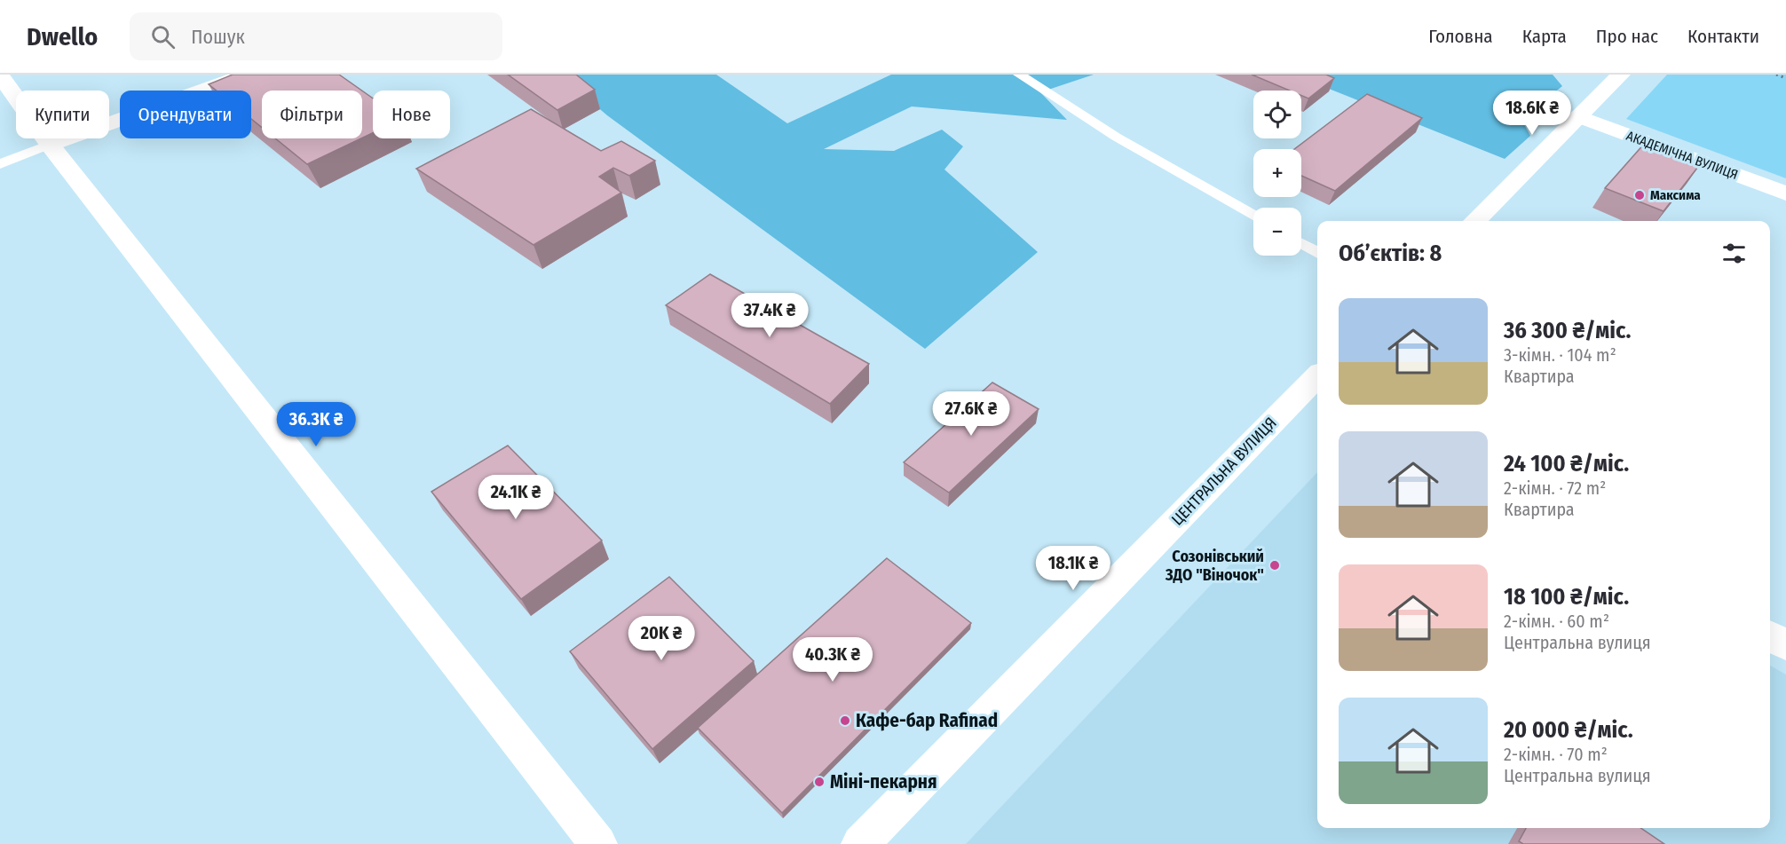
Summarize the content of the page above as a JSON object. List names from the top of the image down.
{
  "streets": {
    "street": ["АКАДЕМІЧНА ВУЛИЦЯ", "ЦЕНТРАЛЬНА ВУЛИЦЯ"]
  },
  "places": [
    "Максима",
    "Созонівський ЗДО \"Віночок\"",
    "Кафе-бар Rafinad",
    "Міні-пекарня"
  ],
  "page": {
    "header": "Dwello",
    "search": "Пошук",
    "nav": [
      "Головна",
      "Карта",
      "Про нас",
      "Контакти"
    ],
    "map_buttons": ["+", "−"],
    "price": [
      "18.6K ₴",
      "37.4K ₴",
      "27.6K ₴",
      "36.3K ₴",
      "24.1K ₴",
      "18.1K ₴",
      "20K ₴",
      "40.3K ₴"
    ],
    "chip": [
      "Купити",
      "Орендувати",
      "Фільтри",
      "Нове"
    ],
    "heading": "Об’єктів: 8",
    "list": [
      {
        "name": "36 300 ₴/міс.",
        "note": "3-кімн. · 104 m² · Квартира"
      },
      {
        "name": "24 100 ₴/міс.",
        "note": "2-кімн. · 72 m² · Квартира"
      },
      {
        "name": "18 100 ₴/міс.",
        "note": "2-кімн. · 60 m² · Центральна вулиця"
      },
      {
        "name": "20 000 ₴/міс.",
        "note": "2-кімн. · 70 m² · Центральна вулиця"
      }
    ]
  }
}
